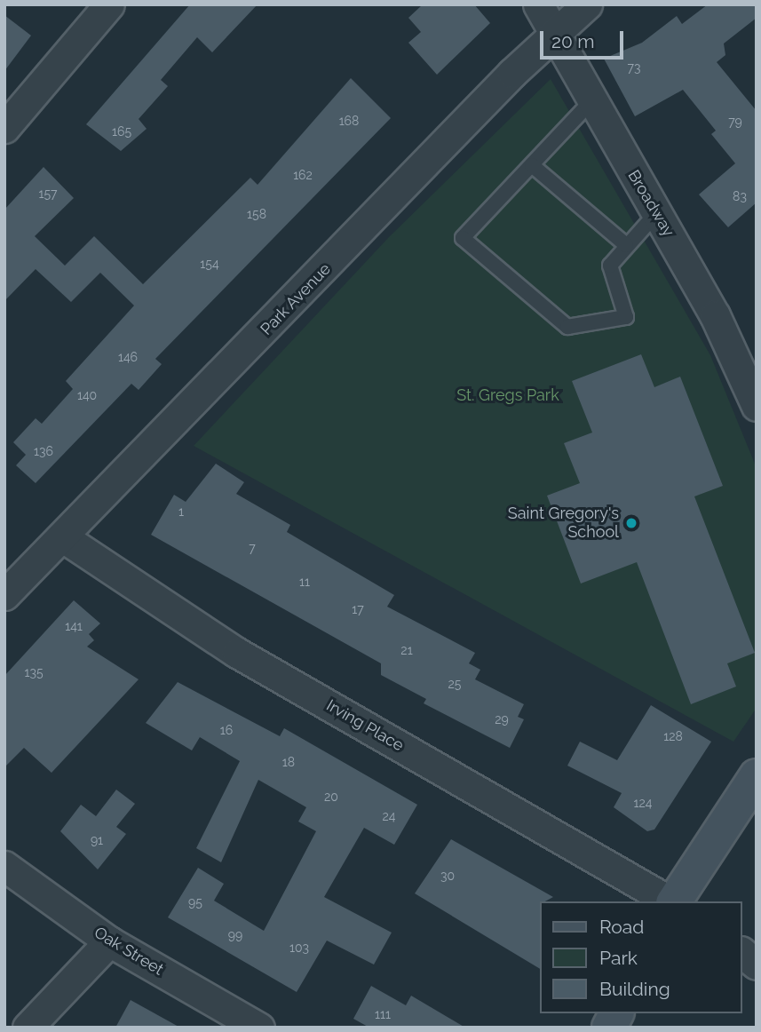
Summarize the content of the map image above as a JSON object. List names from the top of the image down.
{
  "streets": {
    "street": [
      "Broadway",
      "Park Avenue",
      "Irving Place",
      "Oak Street"
    ]
  },
  "crossings": [
    ["Broadway", "Park Avenue"],
    ["Park Avenue", "Irving Place"]
  ],
  "parks": ["St. Gregs Park"],
  "places": ["Saint Gregory's School"],
  "house_numbers": [
    "73",
    "168",
    "79",
    "165",
    "162",
    "157",
    "83",
    "158",
    "154",
    "146",
    "140",
    "136",
    "1",
    "7",
    "11",
    "17",
    "141",
    "21",
    "135",
    "25",
    "29",
    "16",
    "128",
    "18",
    "20",
    "124",
    "24",
    "91",
    "30",
    "95",
    "99",
    "103",
    "111"
  ],
  "legend": ["Road", "Park", "Building"],
  "scale_bar": "20 m"
}
